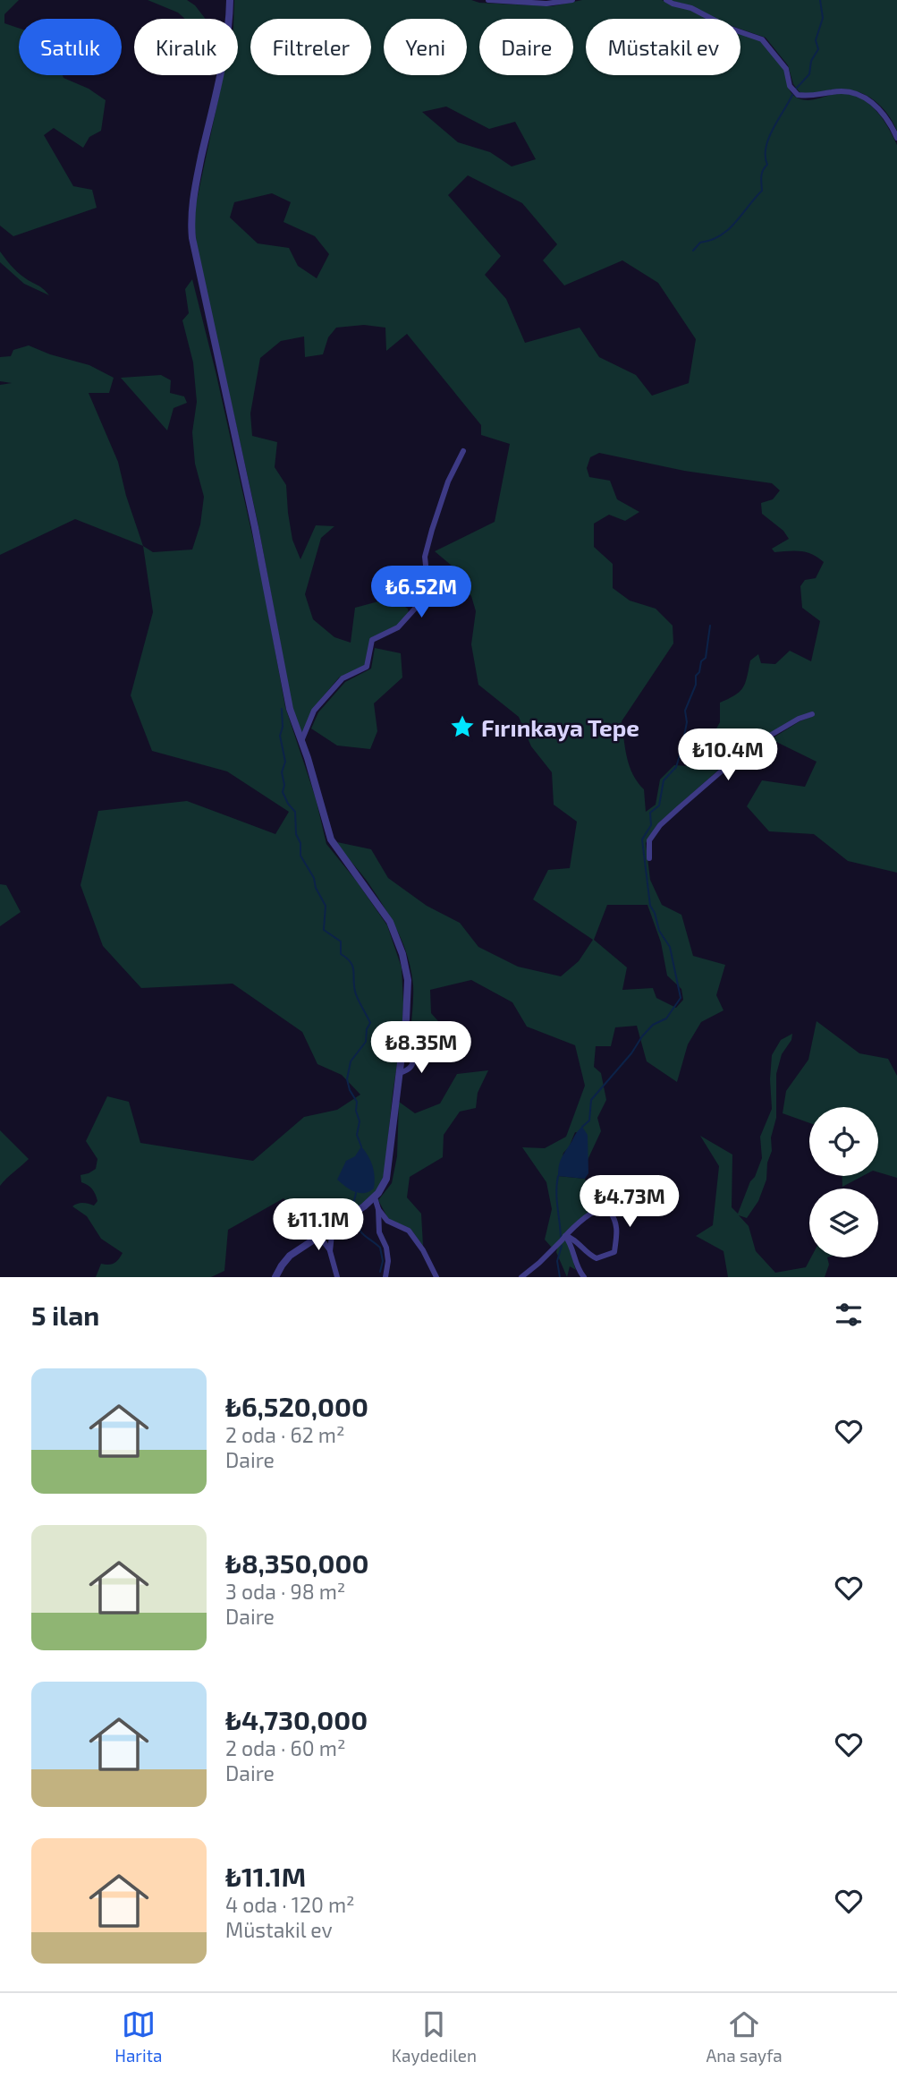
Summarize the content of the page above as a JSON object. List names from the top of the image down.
{
  "places": {
    "place": ["Fırınkaya Tepe"]
  },
  "page": {
    "chip": [
      "Satılık",
      "Kiralık",
      "Filtreler",
      "Yeni",
      "Daire",
      "Müstakil ev"
    ],
    "price": [
      "₺6.52M",
      "₺10.4M",
      "₺8.35M",
      "₺4.73M",
      "₺11.1M"
    ],
    "heading": "5 ilan",
    "list": [
      {
        "name": "₺6,520,000",
        "note": "2 oda · 62 m² · Daire"
      },
      {
        "name": "₺8,350,000",
        "note": "3 oda · 98 m² · Daire"
      },
      {
        "name": "₺4,730,000",
        "note": "2 oda · 60 m² · Daire"
      },
      {
        "name": "₺11.1M",
        "note": "4 oda · 120 m² · Müstakil ev"
      }
    ],
    "tabs": ["Harita", "Kaydedilen", "Ana sayfa"]
  }
}
